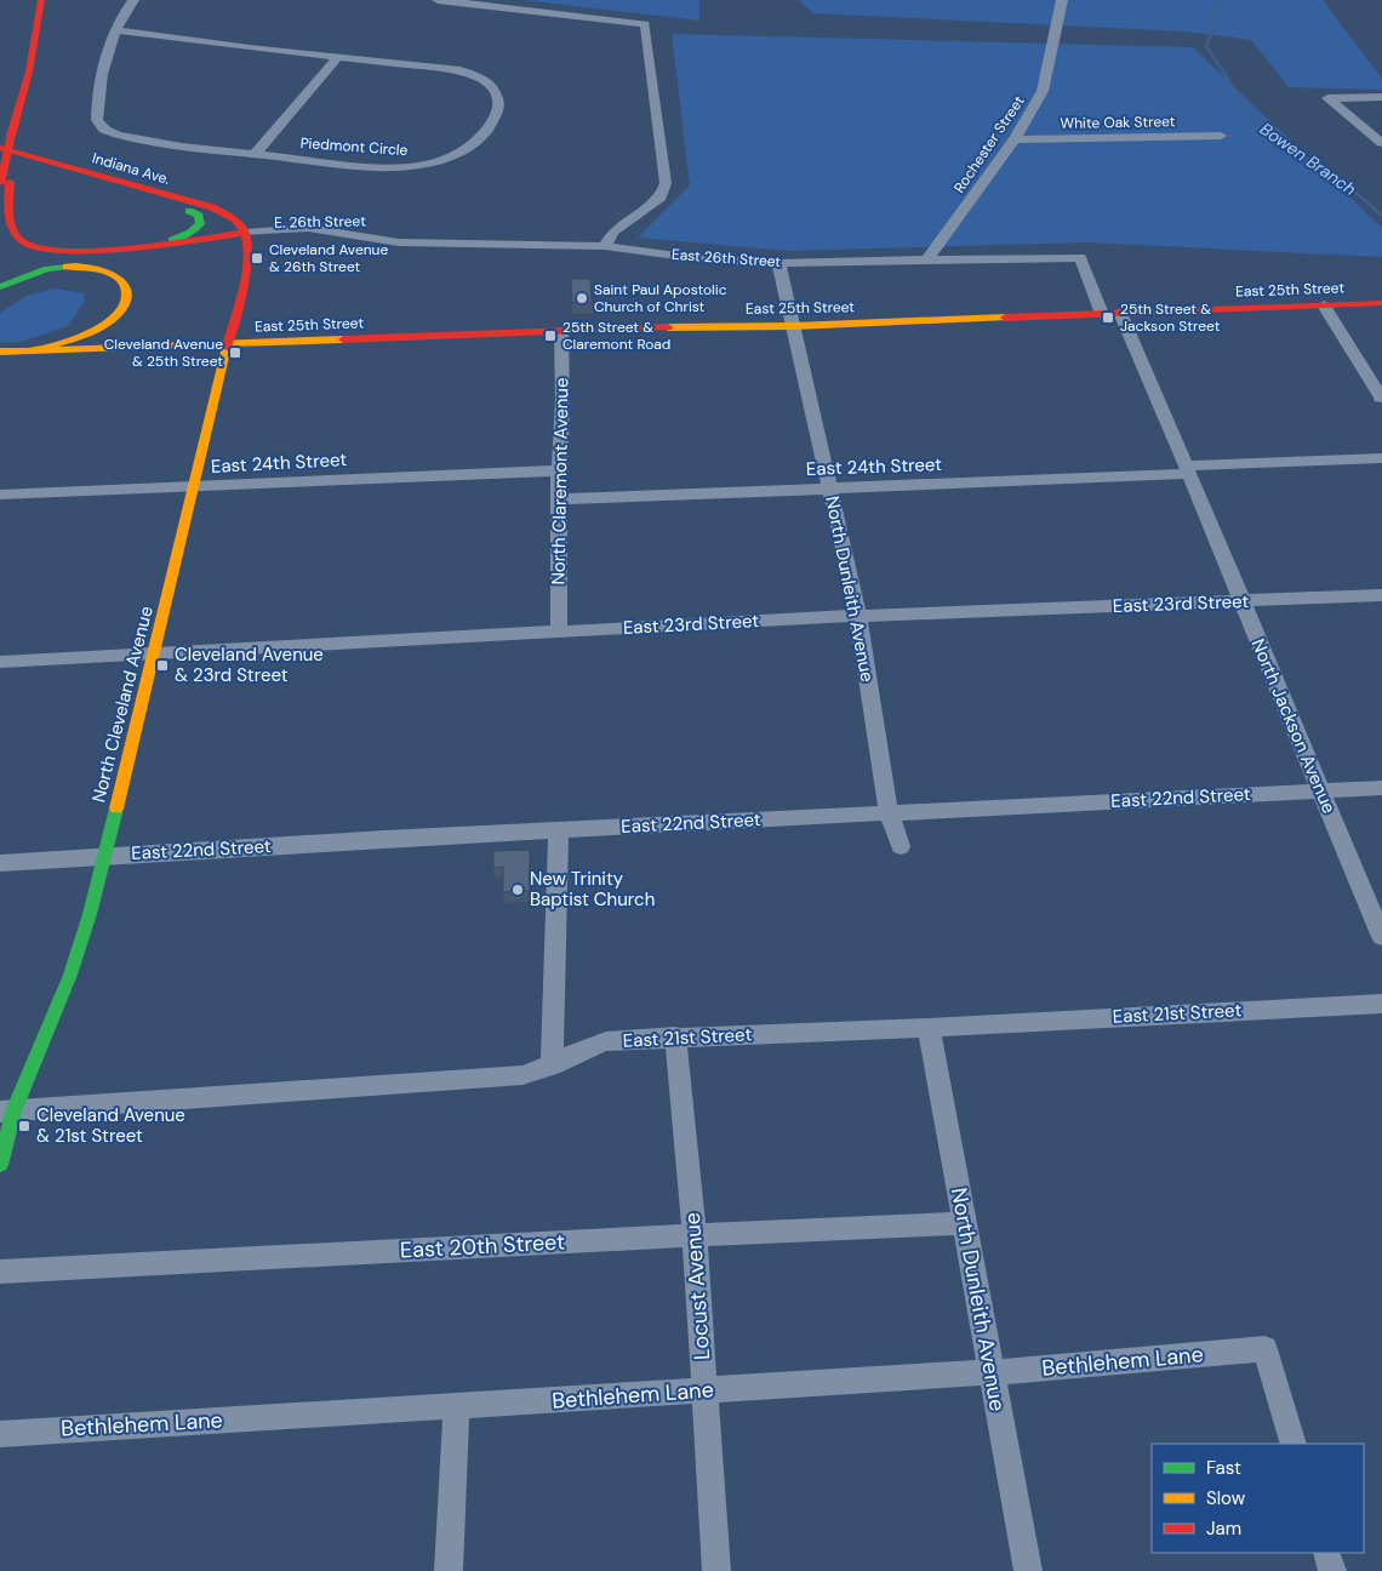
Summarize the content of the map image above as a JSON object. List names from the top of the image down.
{
  "streets": {
    "main road": ["Indiana Ave.", "East 25th Street", "North Cleveland Avenue"],
    "street": [
      "White Oak Street",
      "Rochester Street",
      "Piedmont Circle",
      "E. 26th Street",
      "East 26th Street",
      "East 24th Street",
      "North Claremont Avenue",
      "North Dunleith Avenue",
      "East 23rd Street",
      "North Jackson Avenue",
      "East 22nd Street",
      "East 21st Street",
      "East 20th Street",
      "Locust Avenue",
      "Bethlehem Lane"
    ]
  },
  "crossings": [
    ["White Oak Street", "Rochester Street"],
    ["Rochester Street", "East 26th Street"],
    ["Indiana Ave.", "E. 26th Street"],
    ["Indiana Ave.", "North Cleveland Avenue"],
    ["E. 26th Street", "East 26th Street"],
    ["E. 26th Street", "North Cleveland Avenue"],
    ["East 26th Street", "East 25th Street"],
    ["East 26th Street", "North Dunleith Avenue"],
    ["East 25th Street", "North Claremont Avenue"],
    ["East 25th Street", "North Dunleith Avenue"],
    ["East 25th Street", "North Cleveland Avenue"],
    ["East 25th Street", "North Jackson Avenue"],
    ["East 24th Street", "North Claremont Avenue"],
    ["East 24th Street", "North Dunleith Avenue"],
    ["East 24th Street", "North Cleveland Avenue"],
    ["East 24th Street", "North Jackson Avenue"],
    ["North Claremont Avenue", "East 23rd Street"],
    ["North Dunleith Avenue", "East 23rd Street"],
    ["North Dunleith Avenue", "East 22nd Street"],
    ["North Dunleith Avenue", "East 21st Street"],
    ["North Dunleith Avenue", "East 20th Street"],
    ["North Dunleith Avenue", "Bethlehem Lane"],
    ["East 23rd Street", "North Cleveland Avenue"],
    ["East 23rd Street", "North Jackson Avenue"],
    ["North Cleveland Avenue", "East 22nd Street"],
    ["North Cleveland Avenue", "East 21st Street"],
    ["North Jackson Avenue", "East 22nd Street"],
    ["East 21st Street", "Locust Avenue"],
    ["East 20th Street", "Locust Avenue"],
    ["Locust Avenue", "Bethlehem Lane"]
  ],
  "water": ["Bowen Branch"],
  "places": {
    "transit": [
      "Cleveland Avenue & 26th Street",
      "25th Street & Jackson Street",
      "25th Street & Claremont Road",
      "Cleveland Avenue & 25th Street",
      "Cleveland Avenue & 23rd Street",
      "Cleveland Avenue & 21st Street"
    ],
    "other": ["Saint Paul Apostolic Church of Christ", "New Trinity Baptist Church"]
  },
  "legend": ["Fast", "Slow", "Jam"]
}
